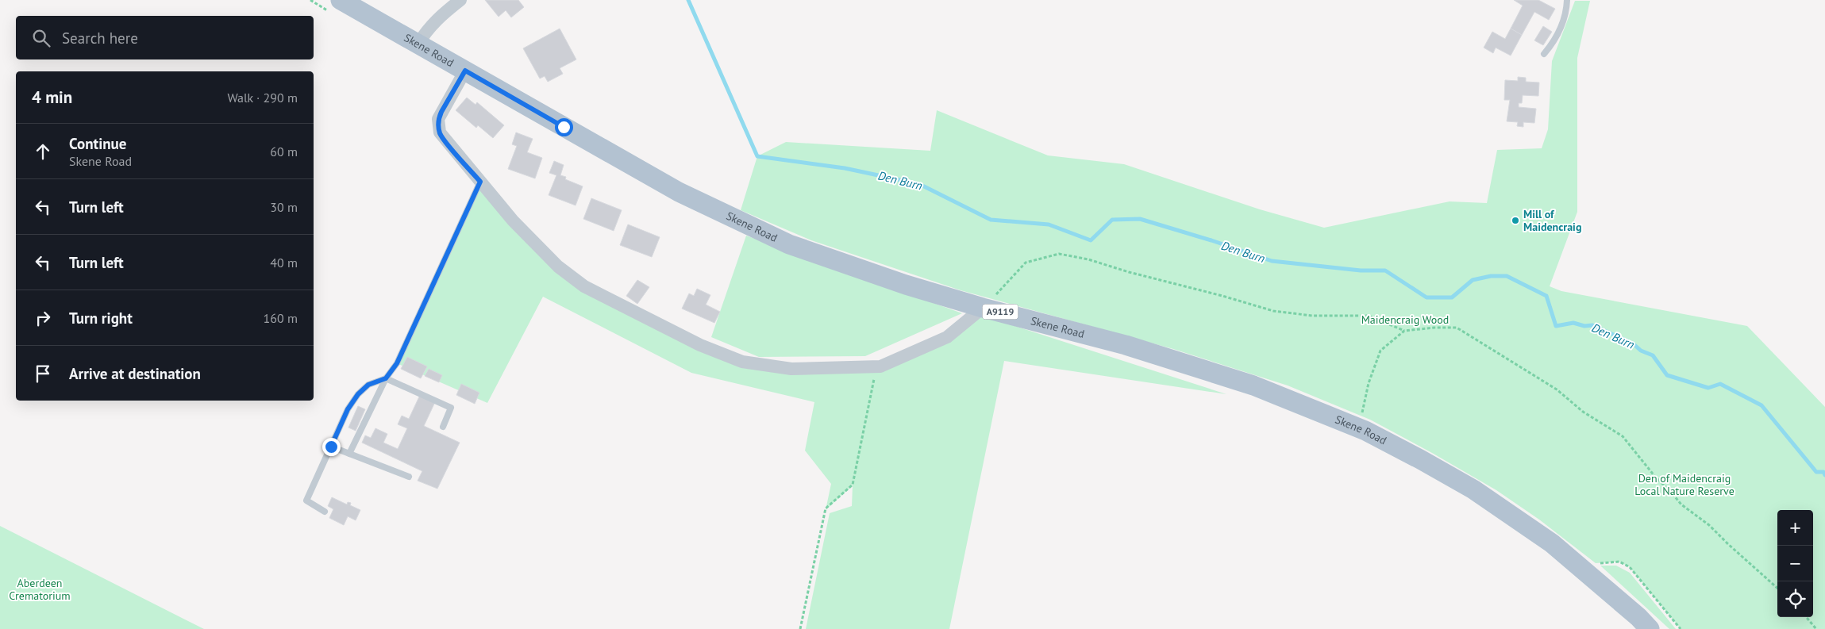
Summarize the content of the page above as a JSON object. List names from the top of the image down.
{
  "streets": {
    "main road": ["Skene Road", "A9119"]
  },
  "water": ["Den Burn"],
  "parks": ["Maidencraig Wood", "Den of Maidencraig Local Nature Reserve", "Aberdeen Crematorium"],
  "places": ["Mill of Maidencraig"],
  "page": {
    "search": "Search here",
    "heading": ["4 min", "Walk · 290 m"],
    "list": [
      ["Continue", "Skene Road", "60 m"],
      ["Turn left", "30 m"],
      ["Turn left", "40 m"],
      ["Turn right", "160 m"],
      "Arrive at destination"
    ],
    "map_buttons": ["+", "−"]
  }
}
